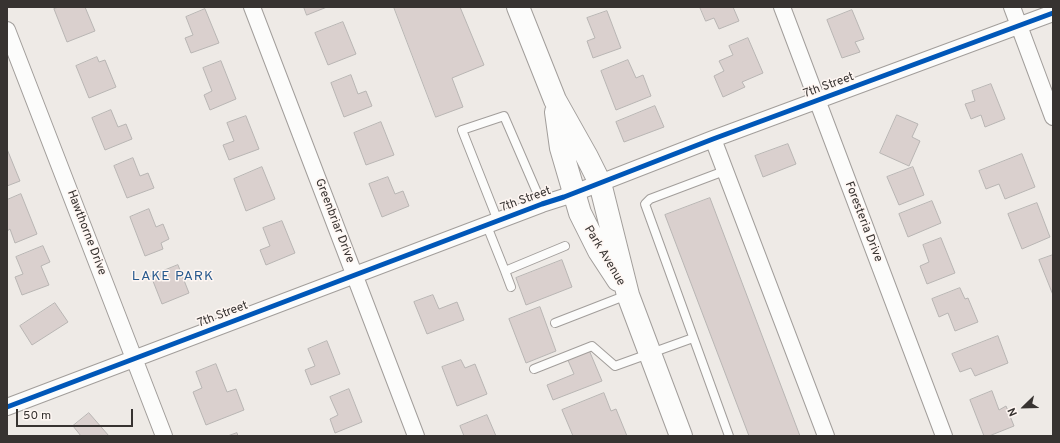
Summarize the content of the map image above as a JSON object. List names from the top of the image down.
{
  "streets": {
    "street": [
      "7th Street",
      "Greenbriar Drive",
      "Foresteria Drive",
      "Hawthorne Drive",
      "Park Avenue"
    ]
  },
  "crossings": [
    ["7th Street", "Greenbriar Drive"],
    ["7th Street", "Foresteria Drive"],
    ["7th Street", "Hawthorne Drive"],
    ["7th Street", "Park Avenue"]
  ],
  "districts": ["LAKE PARK"],
  "scale_bar": "50 m",
  "north": "bottom left"
}
